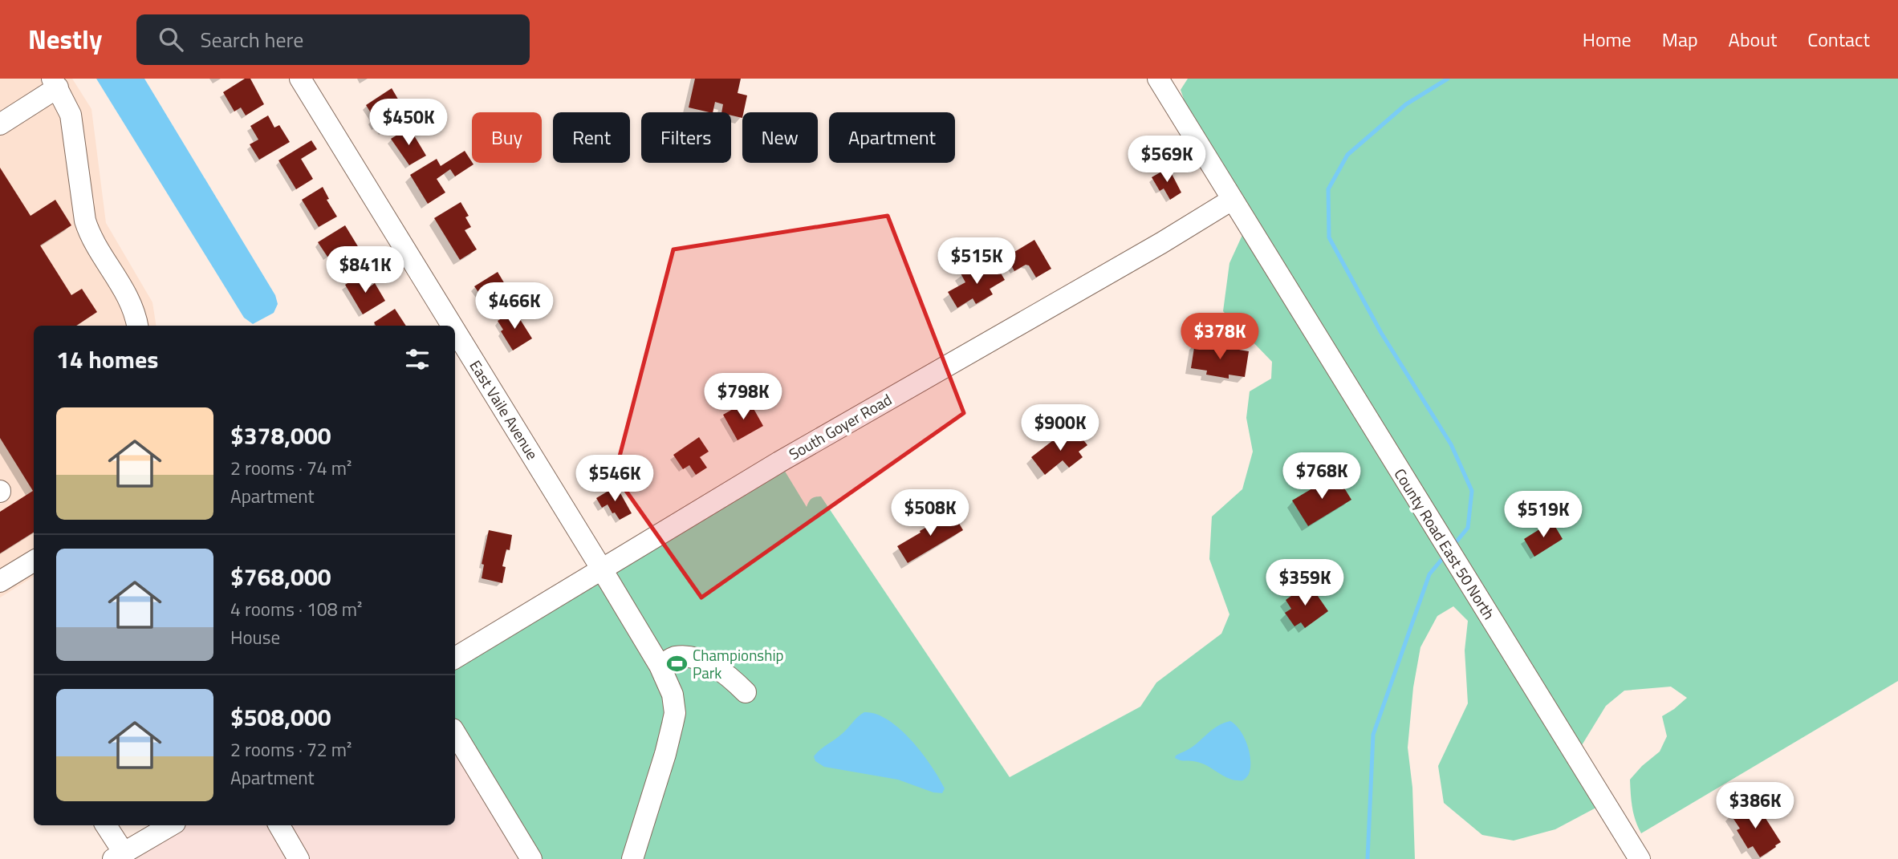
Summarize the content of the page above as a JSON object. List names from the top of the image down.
{
  "streets": {
    "street": ["East Vaile Avenue", "South Goyer Road", "County Road East 50 North"]
  },
  "crossings": [
    ["East Vaile Avenue", "South Goyer Road"],
    ["South Goyer Road", "County Road East 50 North"]
  ],
  "places": {
    "sports": ["Championship Park"]
  },
  "page": {
    "header": "Nestly",
    "search": "Search here",
    "nav": [
      "Home",
      "Map",
      "About",
      "Contact"
    ],
    "price": [
      "$450K",
      "$569K",
      "$515K",
      "$841K",
      "$466K",
      "$378K",
      "$798K",
      "$900K",
      "$768K",
      "$546K",
      "$508K",
      "$519K",
      "$359K",
      "$386K"
    ],
    "chip": [
      "Buy",
      "Rent",
      "Filters",
      "New",
      "Apartment"
    ],
    "heading": "14 homes",
    "list": [
      {
        "name": "$378,000",
        "note": "2 rooms · 74 m² · Apartment"
      },
      {
        "name": "$768,000",
        "note": "4 rooms · 108 m² · House"
      },
      {
        "name": "$508,000",
        "note": "2 rooms · 72 m² · Apartment"
      }
    ]
  }
}
